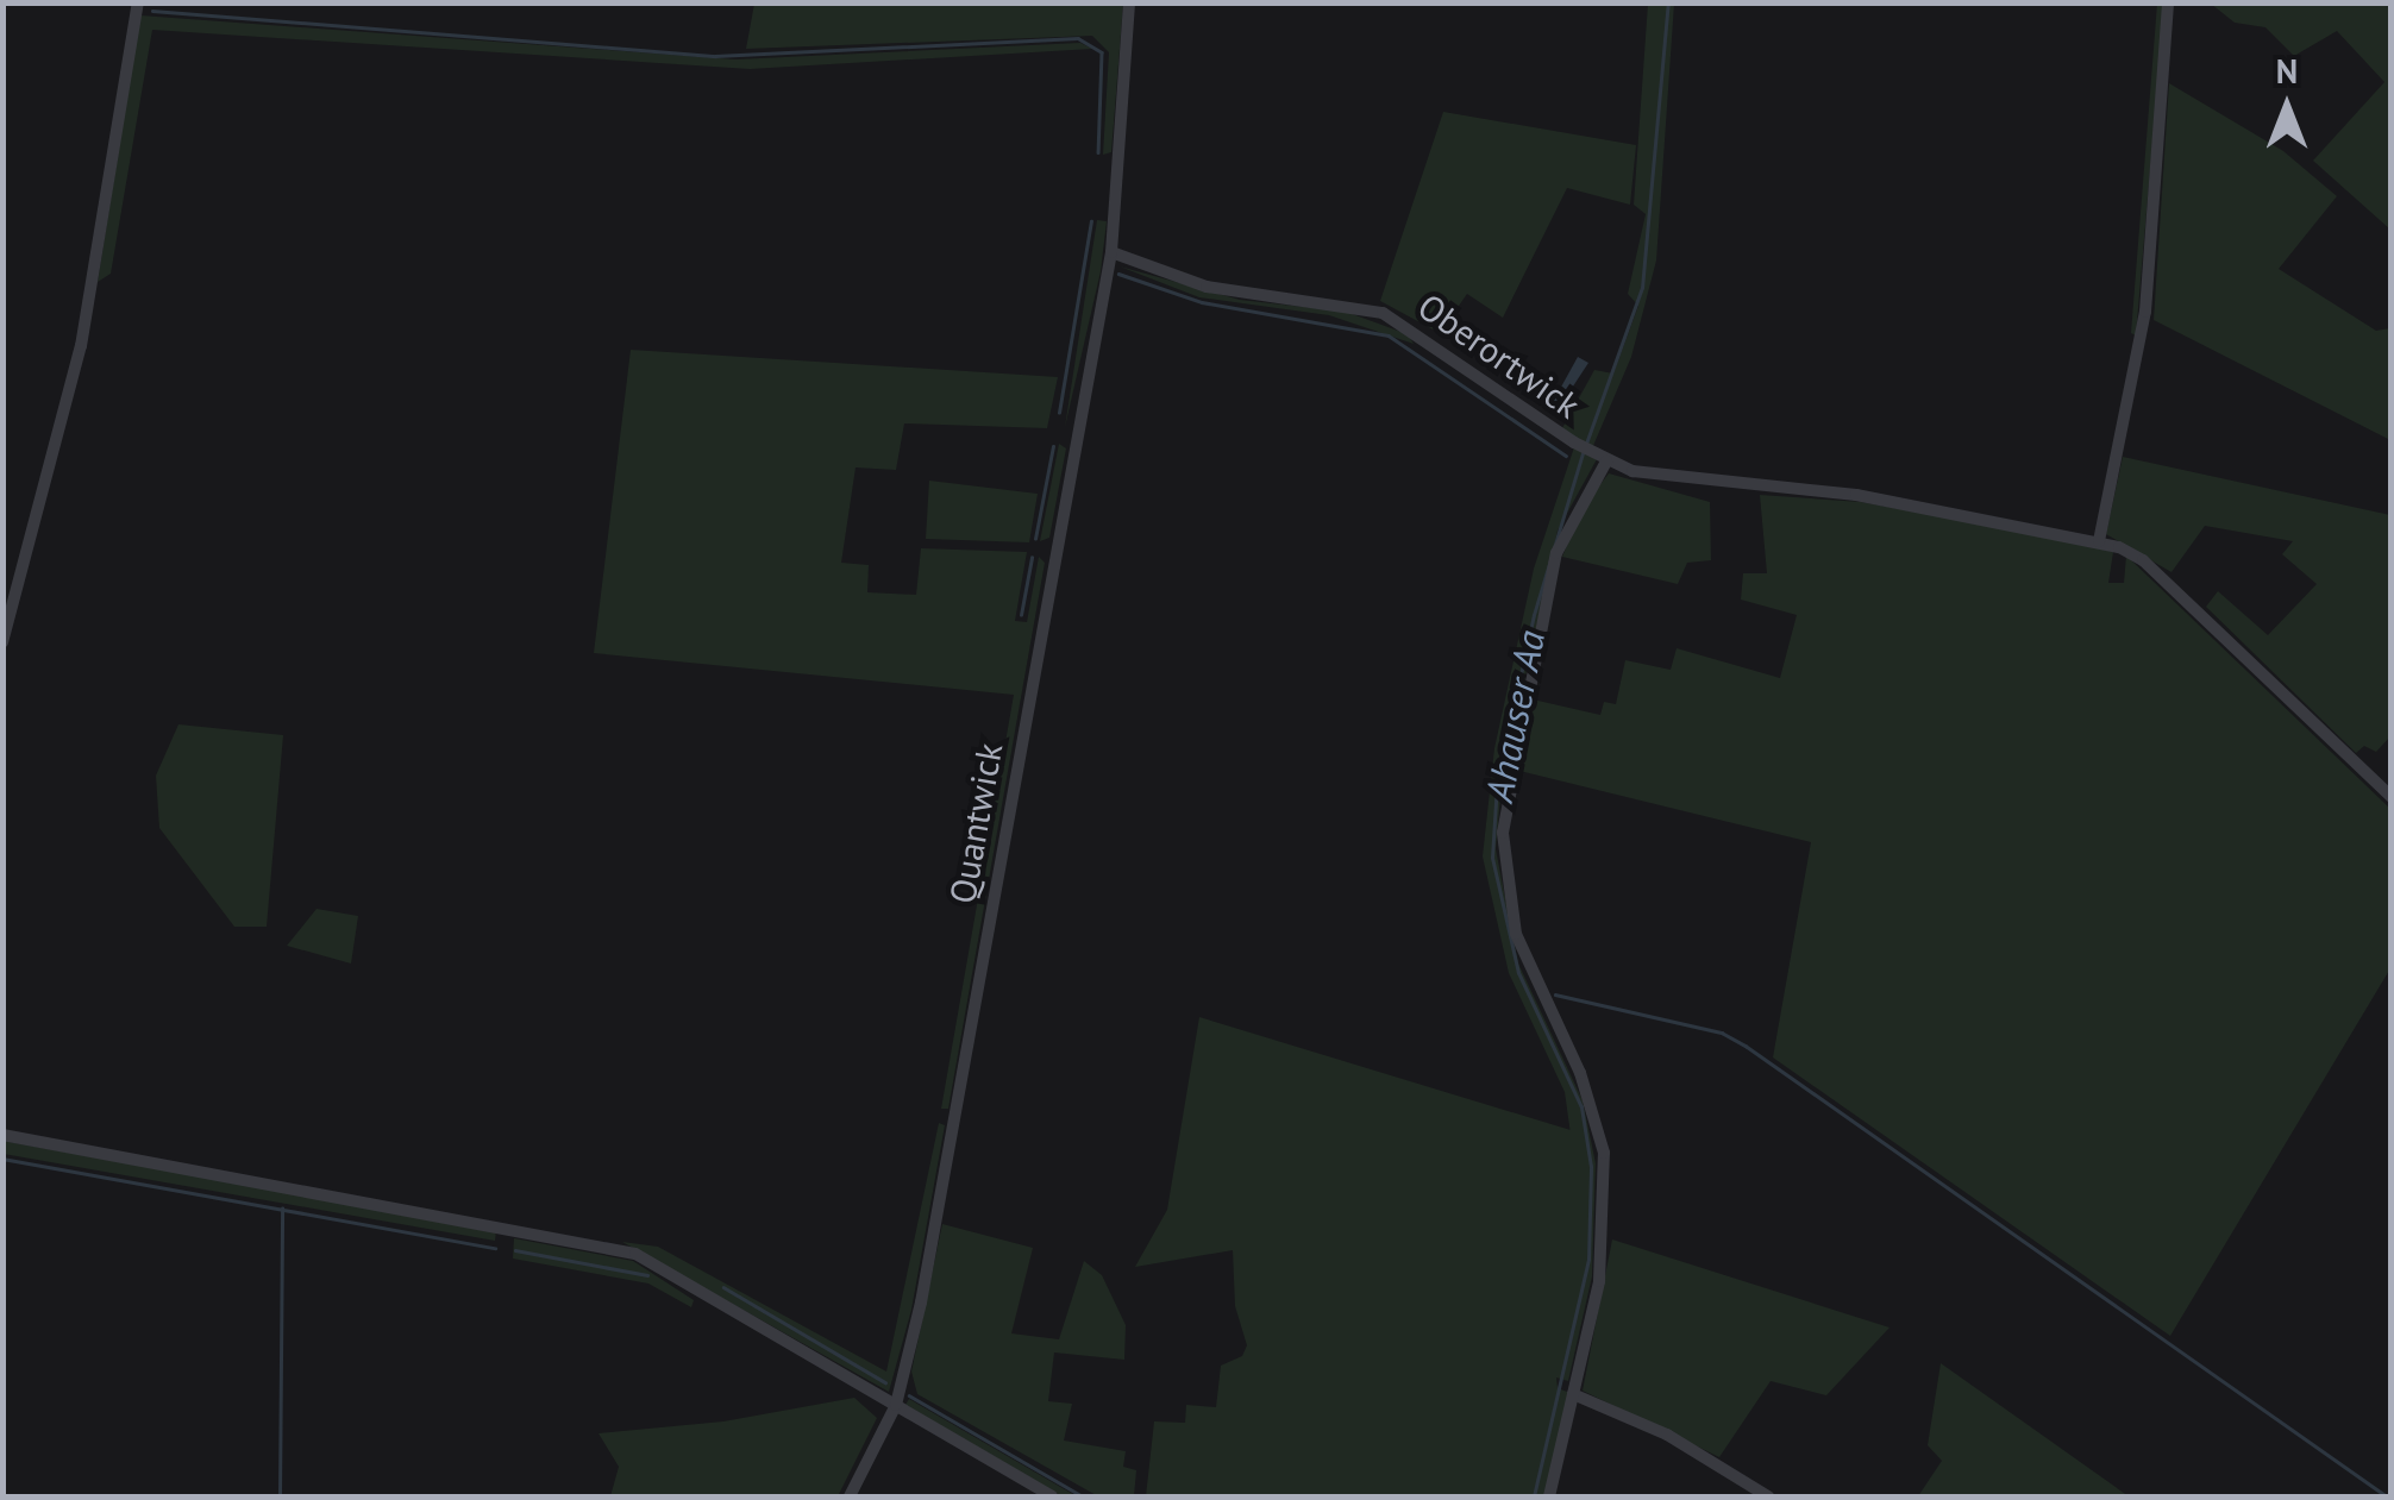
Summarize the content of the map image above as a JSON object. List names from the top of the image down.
{
  "streets": {
    "street": ["Oberortwick", "Quantwick"]
  },
  "crossings": [
    ["Oberortwick", "Quantwick"]
  ],
  "water": ["Ahauser Aa"],
  "north": "top"
}
